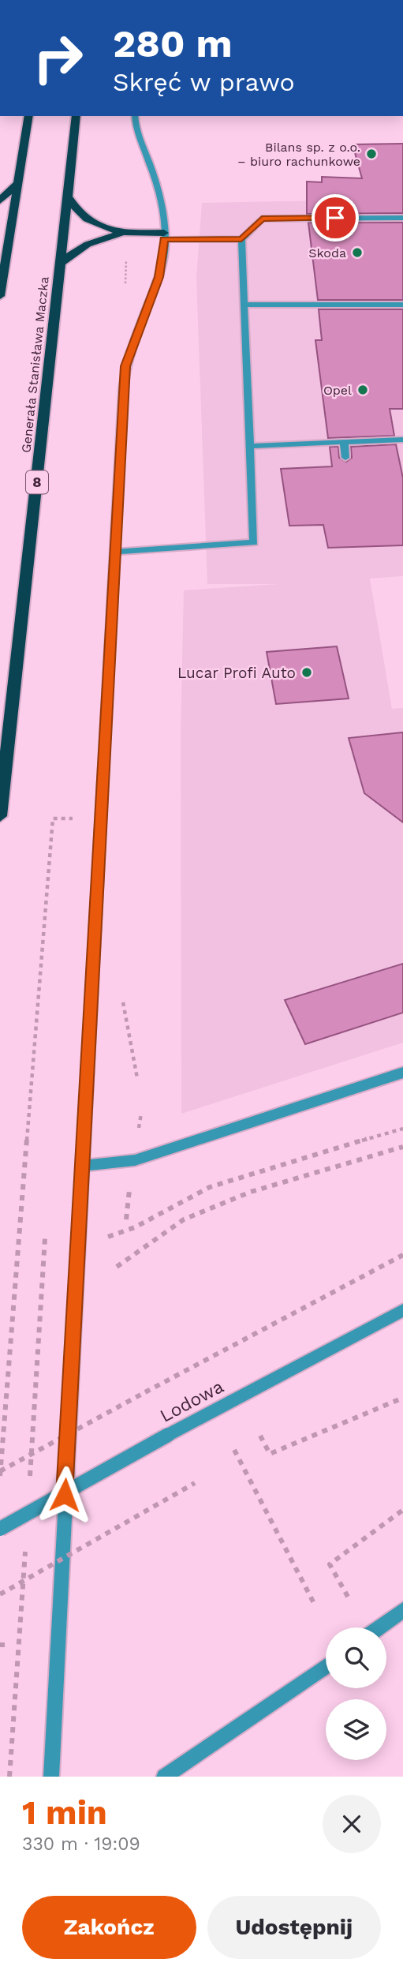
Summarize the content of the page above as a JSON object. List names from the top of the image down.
{
  "streets": {
    "highway": ["Generała Stanisława Maczka", "8"],
    "street": ["Lodowa"]
  },
  "places": [
    "Bilans sp. z o.o. – biuro rachunkowe",
    "Skoda",
    "Opel",
    "Lucar Profi Auto"
  ],
  "page": {
    "turn": ["280 m", "Skręć w prawo"],
    "heading": ["1 min", "330 m · 19:09"],
    "buttons": ["Zakończ", "Udostępnij"]
  }
}
